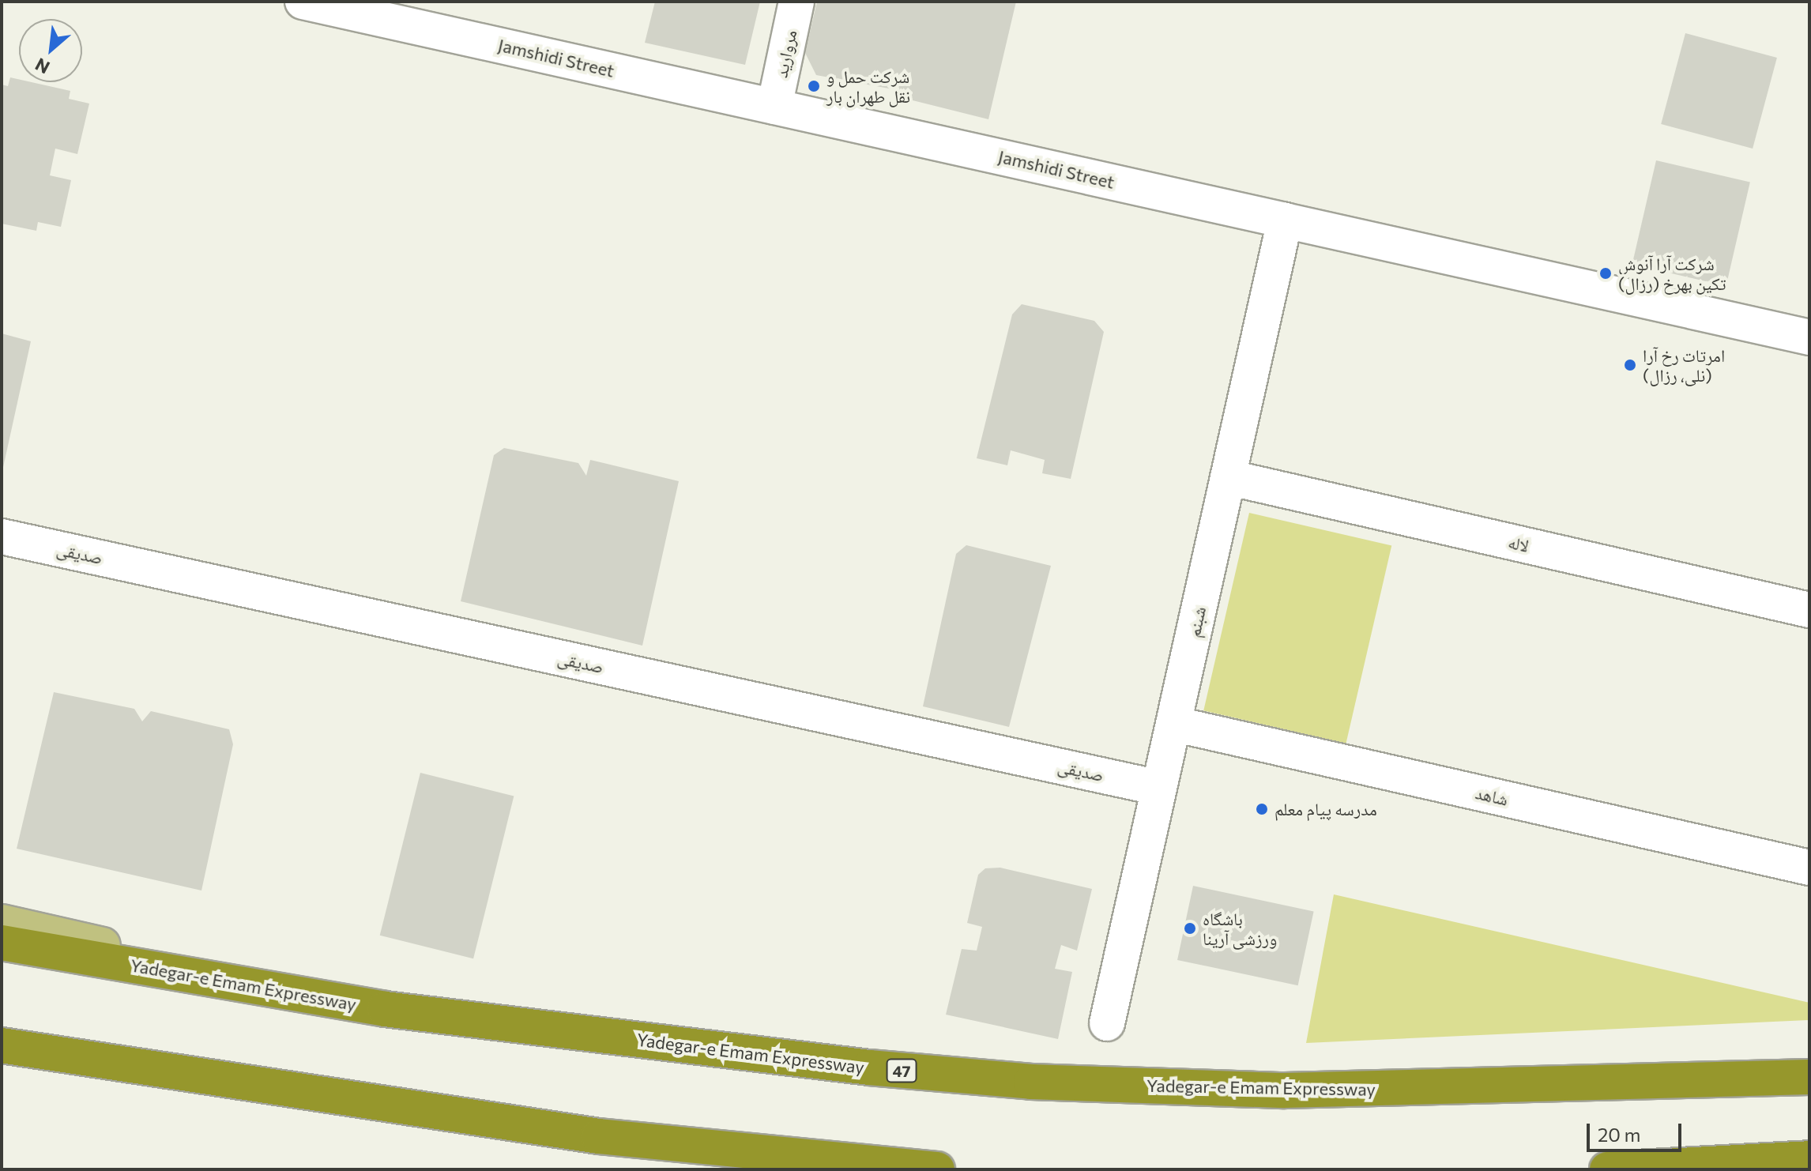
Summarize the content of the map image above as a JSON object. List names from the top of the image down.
{
  "streets": {
    "highway": ["Yadegar-e Emam Expressway", "47"],
    "street": [
      "مروارید",
      "Jamshidi Street",
      "لاله",
      "صدیقی",
      "شبنم",
      "شاهد"
    ]
  },
  "crossings": [
    ["مروارید", "Jamshidi Street"],
    ["Jamshidi Street", "شبنم"],
    ["لاله", "شبنم"],
    ["صدیقی", "شبنم"],
    ["شبنم", "شاهد"]
  ],
  "places": [
    "شرکت حمل و نقل طهران بار",
    "شرکت آرا آنوش تکین بهرخ (رزال)",
    "امرتات رخ آرا (نلی، رزال)",
    "مدرسه پیام معلم",
    "باشگاه ورزشی آرینا"
  ],
  "scale_bar": "20 m",
  "north": "bottom left"
}
